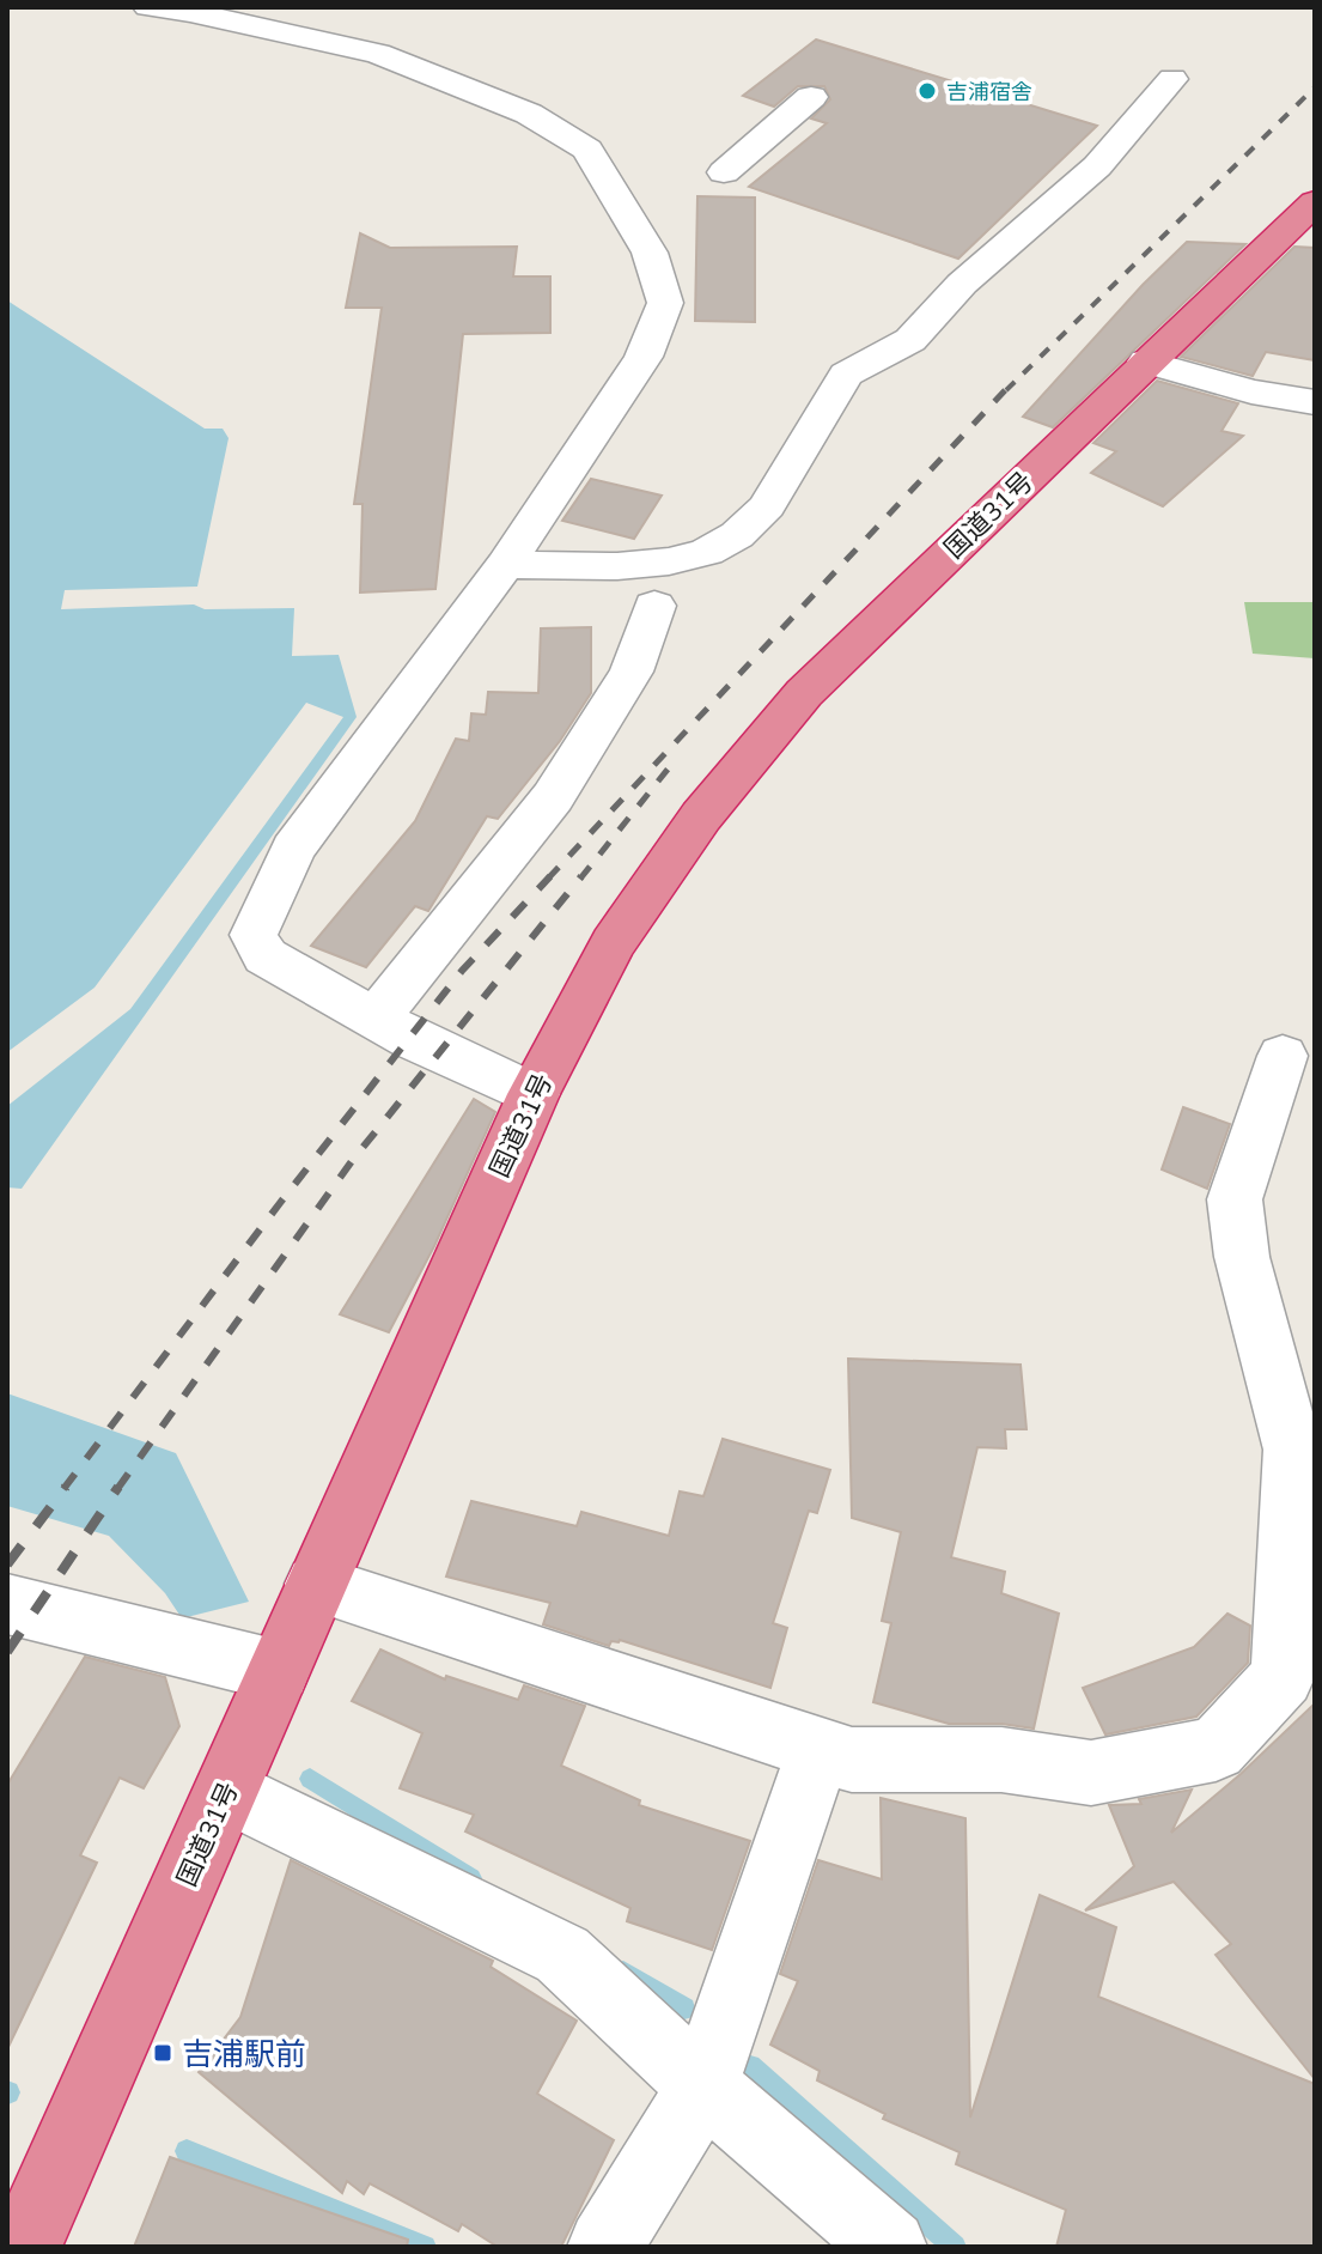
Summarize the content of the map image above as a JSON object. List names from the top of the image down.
{
  "streets": {
    "highway": ["国道31号"]
  },
  "places": {
    "other": ["吉浦宿舎"],
    "transit": ["吉浦駅前"]
  }
}
